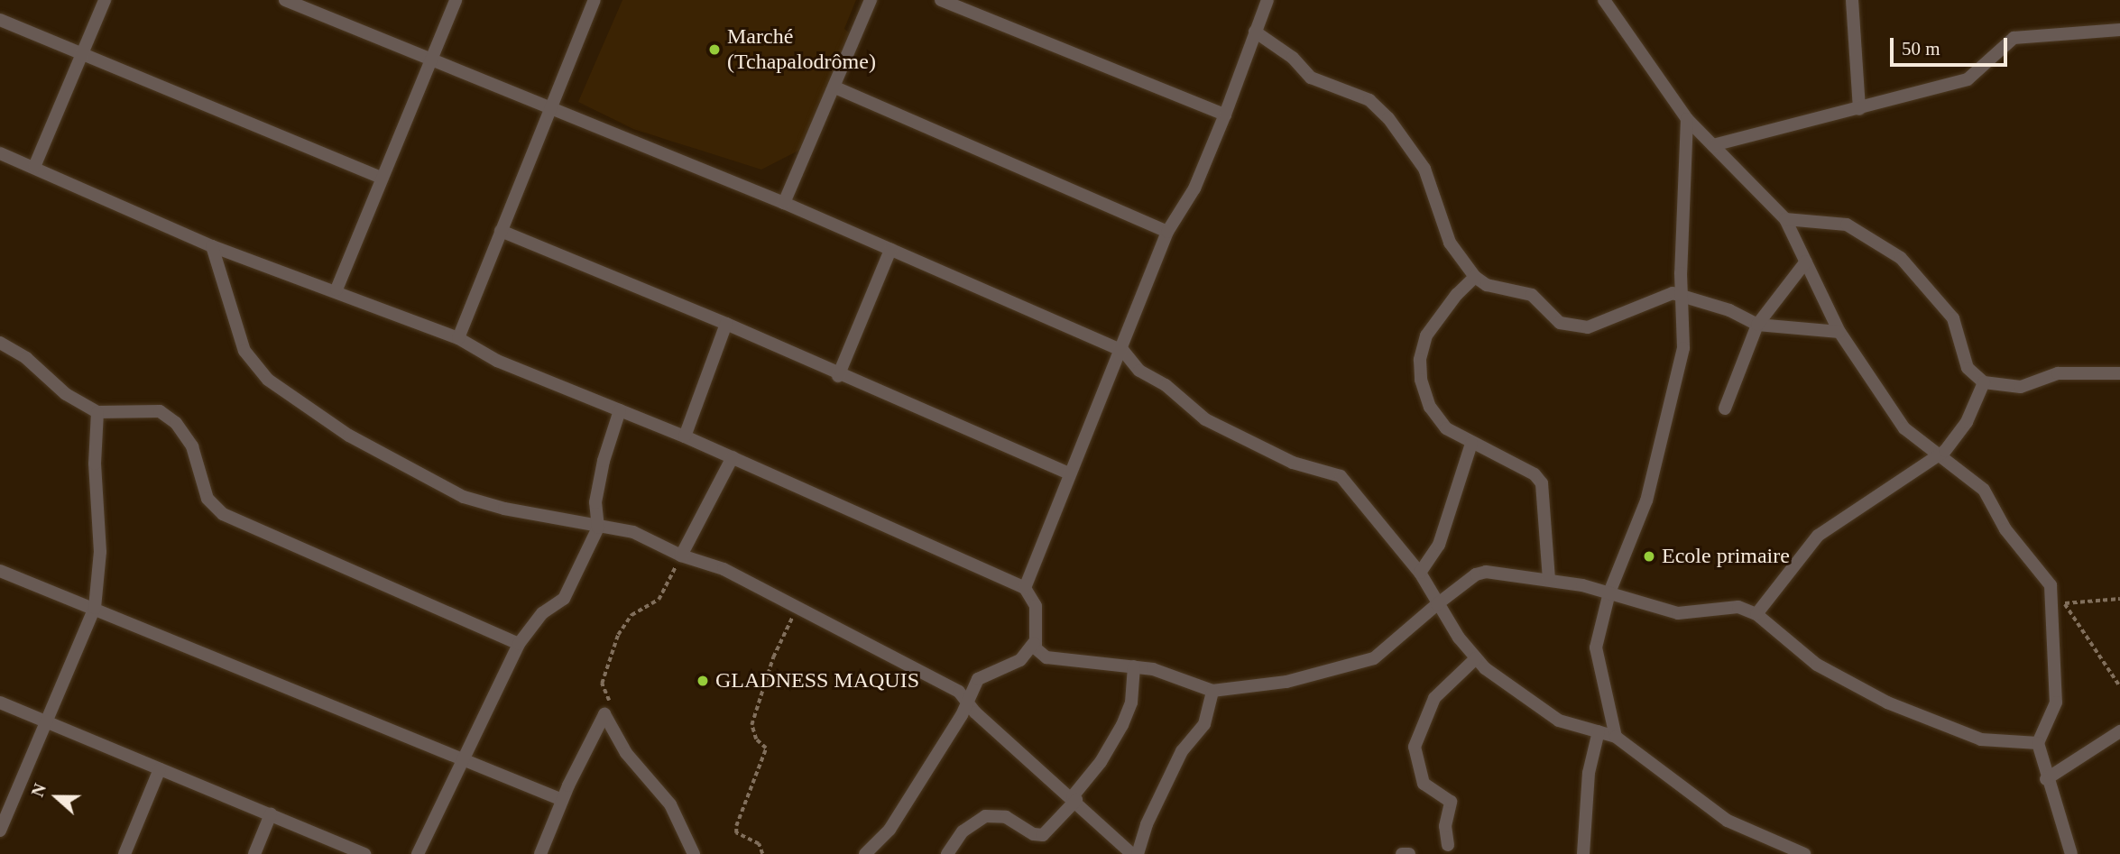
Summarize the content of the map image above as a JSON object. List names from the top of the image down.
{
  "places": ["Marché (Tchapalodrôme)", "Ecole primaire", "GLADNESS MAQUIS"],
  "scale_bar": "50 m",
  "north": "left"
}
